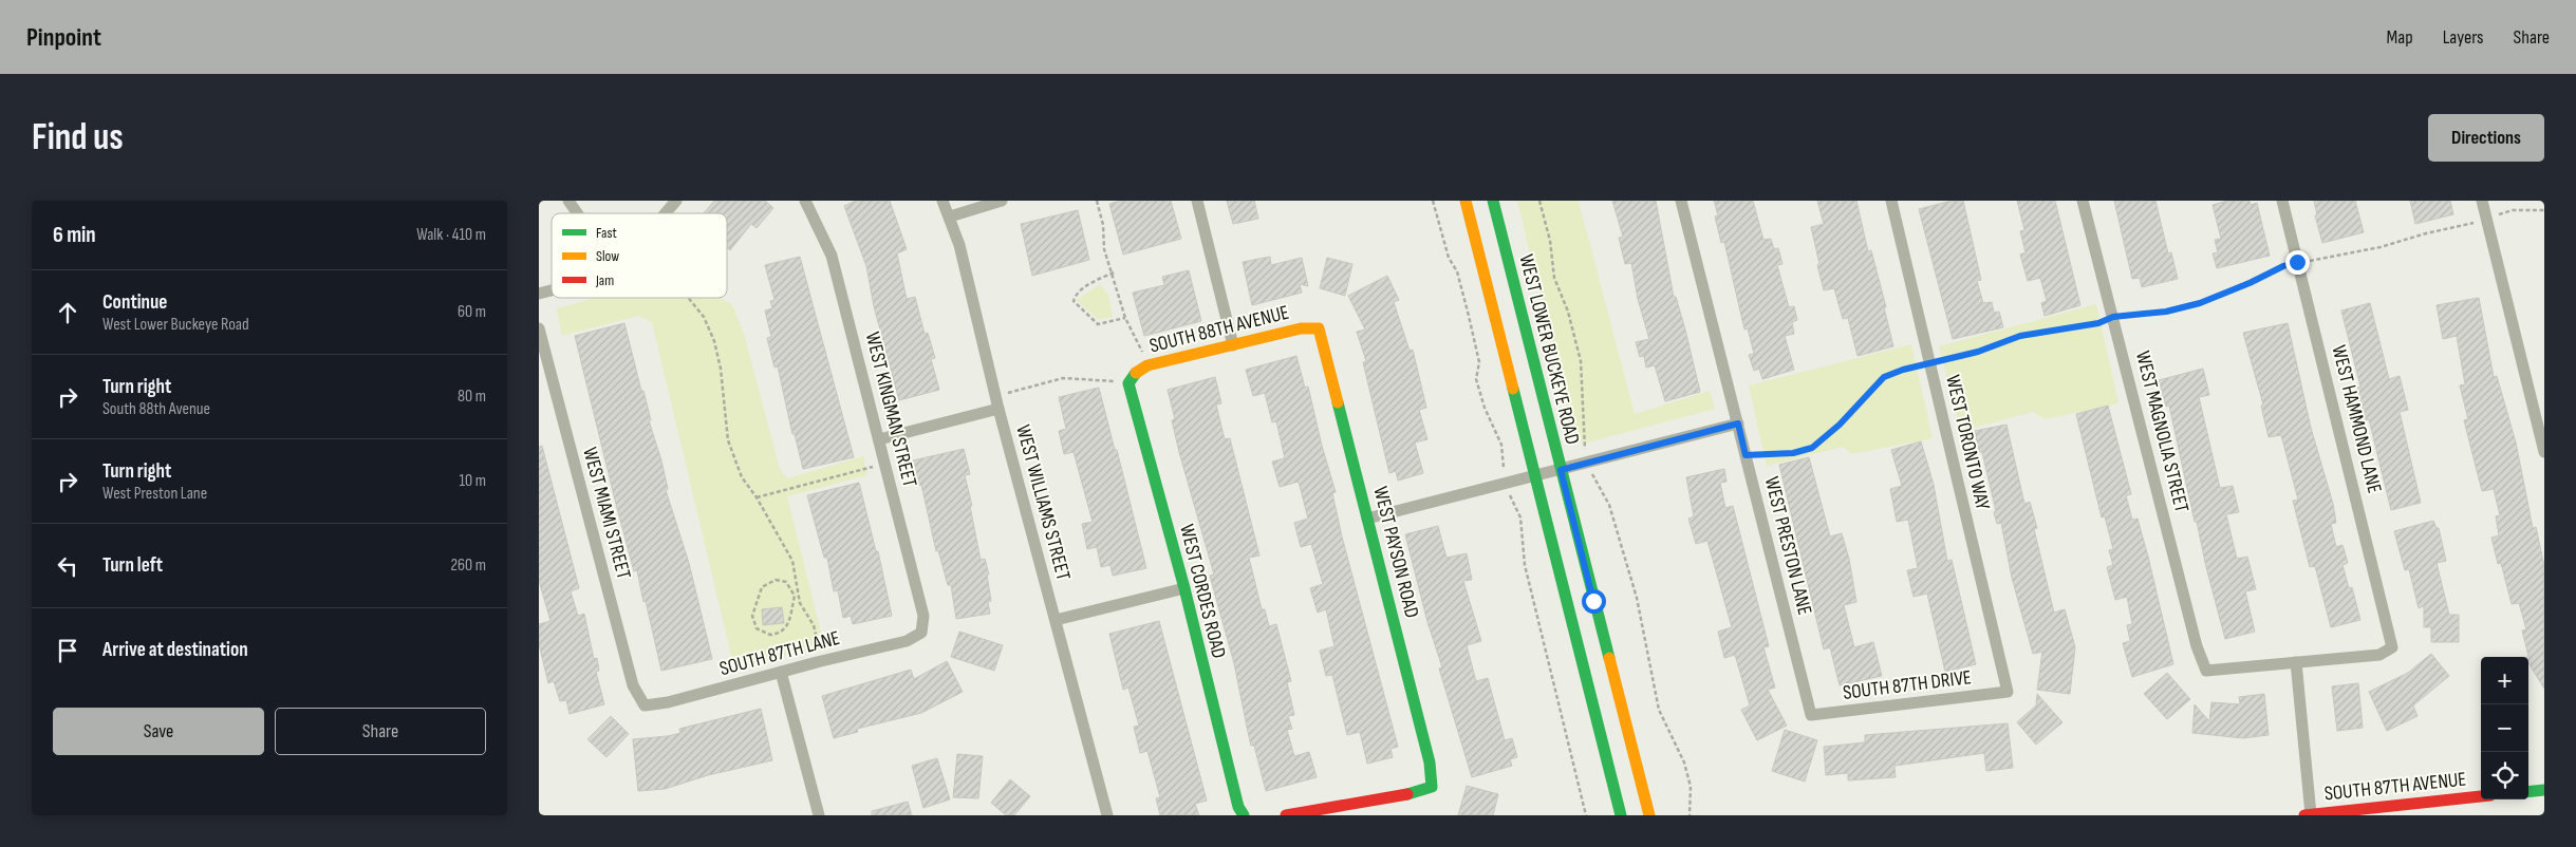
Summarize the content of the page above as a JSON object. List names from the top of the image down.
{
  "streets": {
    "street": [
      "SOUTH 88TH AVENUE",
      "WEST LOWER BUCKEYE ROAD",
      "WEST KINGMAN STREET",
      "WEST HAMMOND LANE",
      "WEST MAGNOLIA STREET",
      "WEST TORONTO WAY",
      "WEST WILLIAMS STREET",
      "WEST MIAMI STREET",
      "WEST PRESTON LANE",
      "WEST PAYSON ROAD",
      "WEST CORDES ROAD",
      "SOUTH 87TH LANE",
      "SOUTH 87TH DRIVE",
      "SOUTH 87TH AVENUE"
    ]
  },
  "crossings": [
    ["SOUTH 88TH AVENUE", "WEST PAYSON ROAD"],
    ["SOUTH 88TH AVENUE", "WEST CORDES ROAD"],
    ["WEST KINGMAN STREET", "SOUTH 87TH LANE"],
    ["WEST HAMMOND LANE", "WEST MAGNOLIA STREET"],
    ["WEST TORONTO WAY", "SOUTH 87TH DRIVE"],
    ["WEST MIAMI STREET", "SOUTH 87TH LANE"],
    ["WEST PRESTON LANE", "SOUTH 87TH DRIVE"]
  ],
  "legend": ["Fast", "Slow", "Jam"],
  "page": {
    "header": "Pinpoint",
    "nav": ["Map", "Layers", "Share"],
    "buttons": [
      "Directions",
      ["Save", "Share"]
    ],
    "title": "Find us",
    "heading": ["6 min", "Walk · 410 m"],
    "list": [
      ["Continue", "West Lower Buckeye Road", "60 m"],
      ["Turn right", "South 88th Avenue", "80 m"],
      ["Turn right", "West Preston Lane", "10 m"],
      ["Turn left", "260 m"],
      "Arrive at destination"
    ],
    "map_buttons": ["+", "−"]
  }
}
